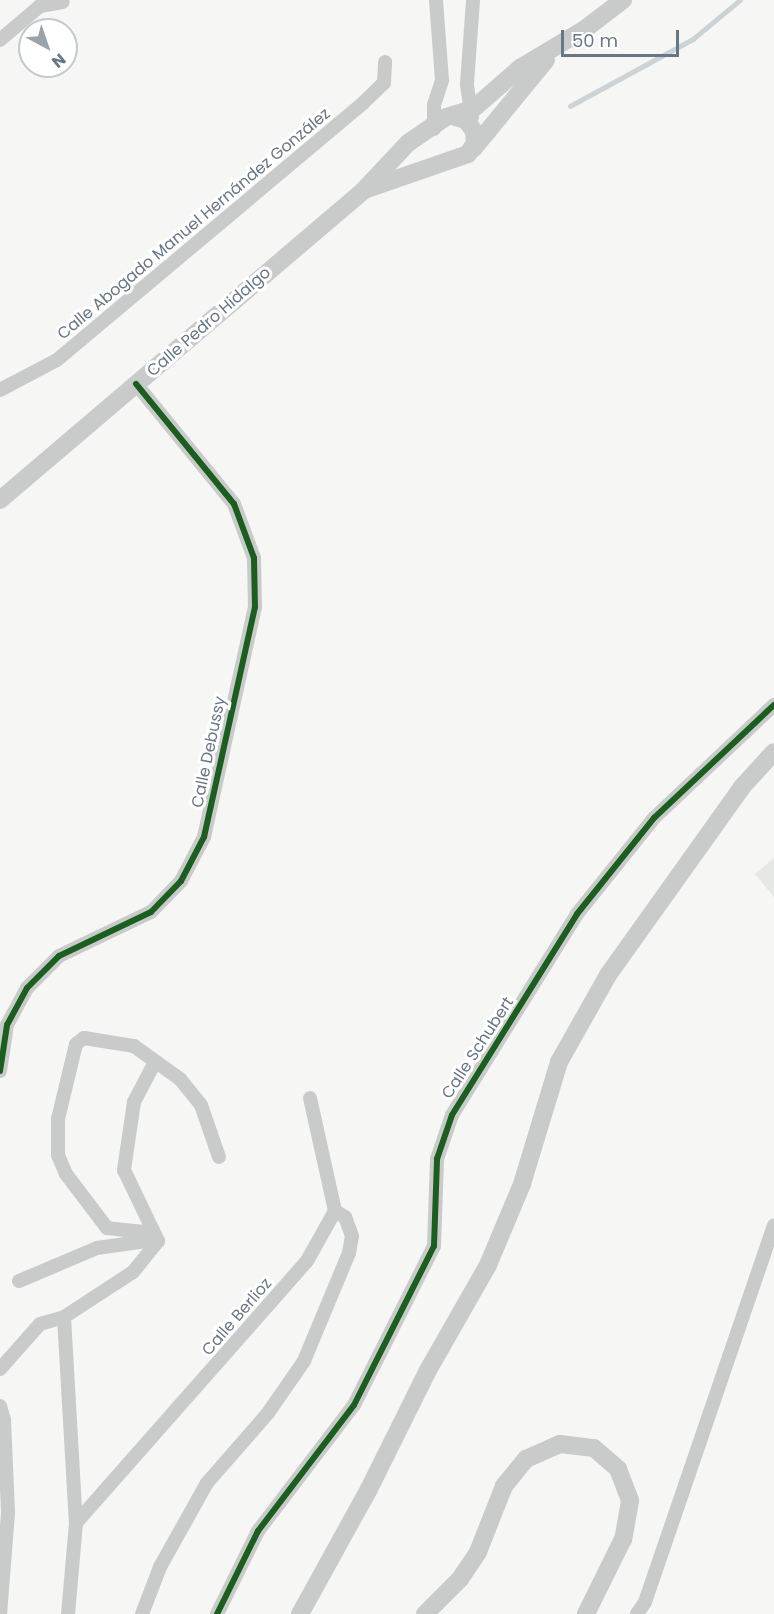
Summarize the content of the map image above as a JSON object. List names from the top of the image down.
{
  "streets": {
    "street": [
      "Calle Abogado Manuel Hernández González",
      "Calle Pedro Hidalgo",
      "Calle Debussy",
      "Calle Schubert",
      "Calle Berlioz"
    ]
  },
  "crossings": [
    ["Calle Pedro Hidalgo", "Calle Debussy"]
  ],
  "scale_bar": "50 m",
  "north": "bottom right"
}
